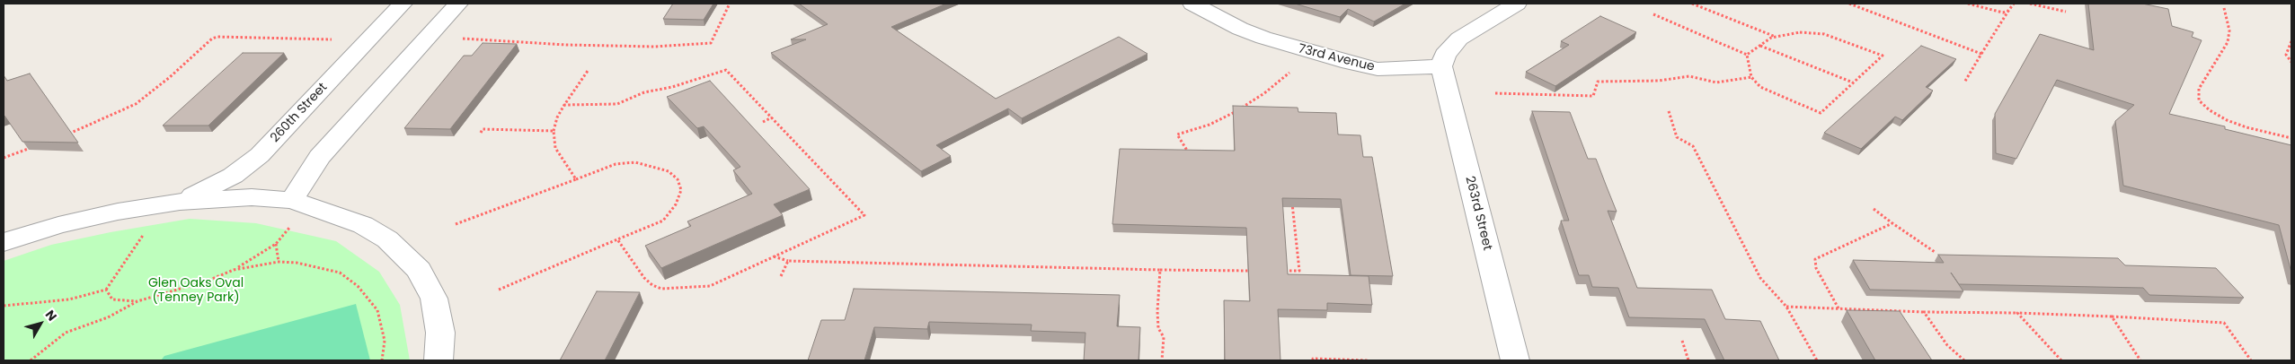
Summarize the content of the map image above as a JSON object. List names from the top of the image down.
{
  "streets": {
    "street": ["73rd Avenue", "260th Street", "263rd Street"]
  },
  "crossings": [
    ["73rd Avenue", "263rd Street"]
  ],
  "parks": ["Glen Oaks Oval (Tenney Park)"],
  "north": "top right"
}
